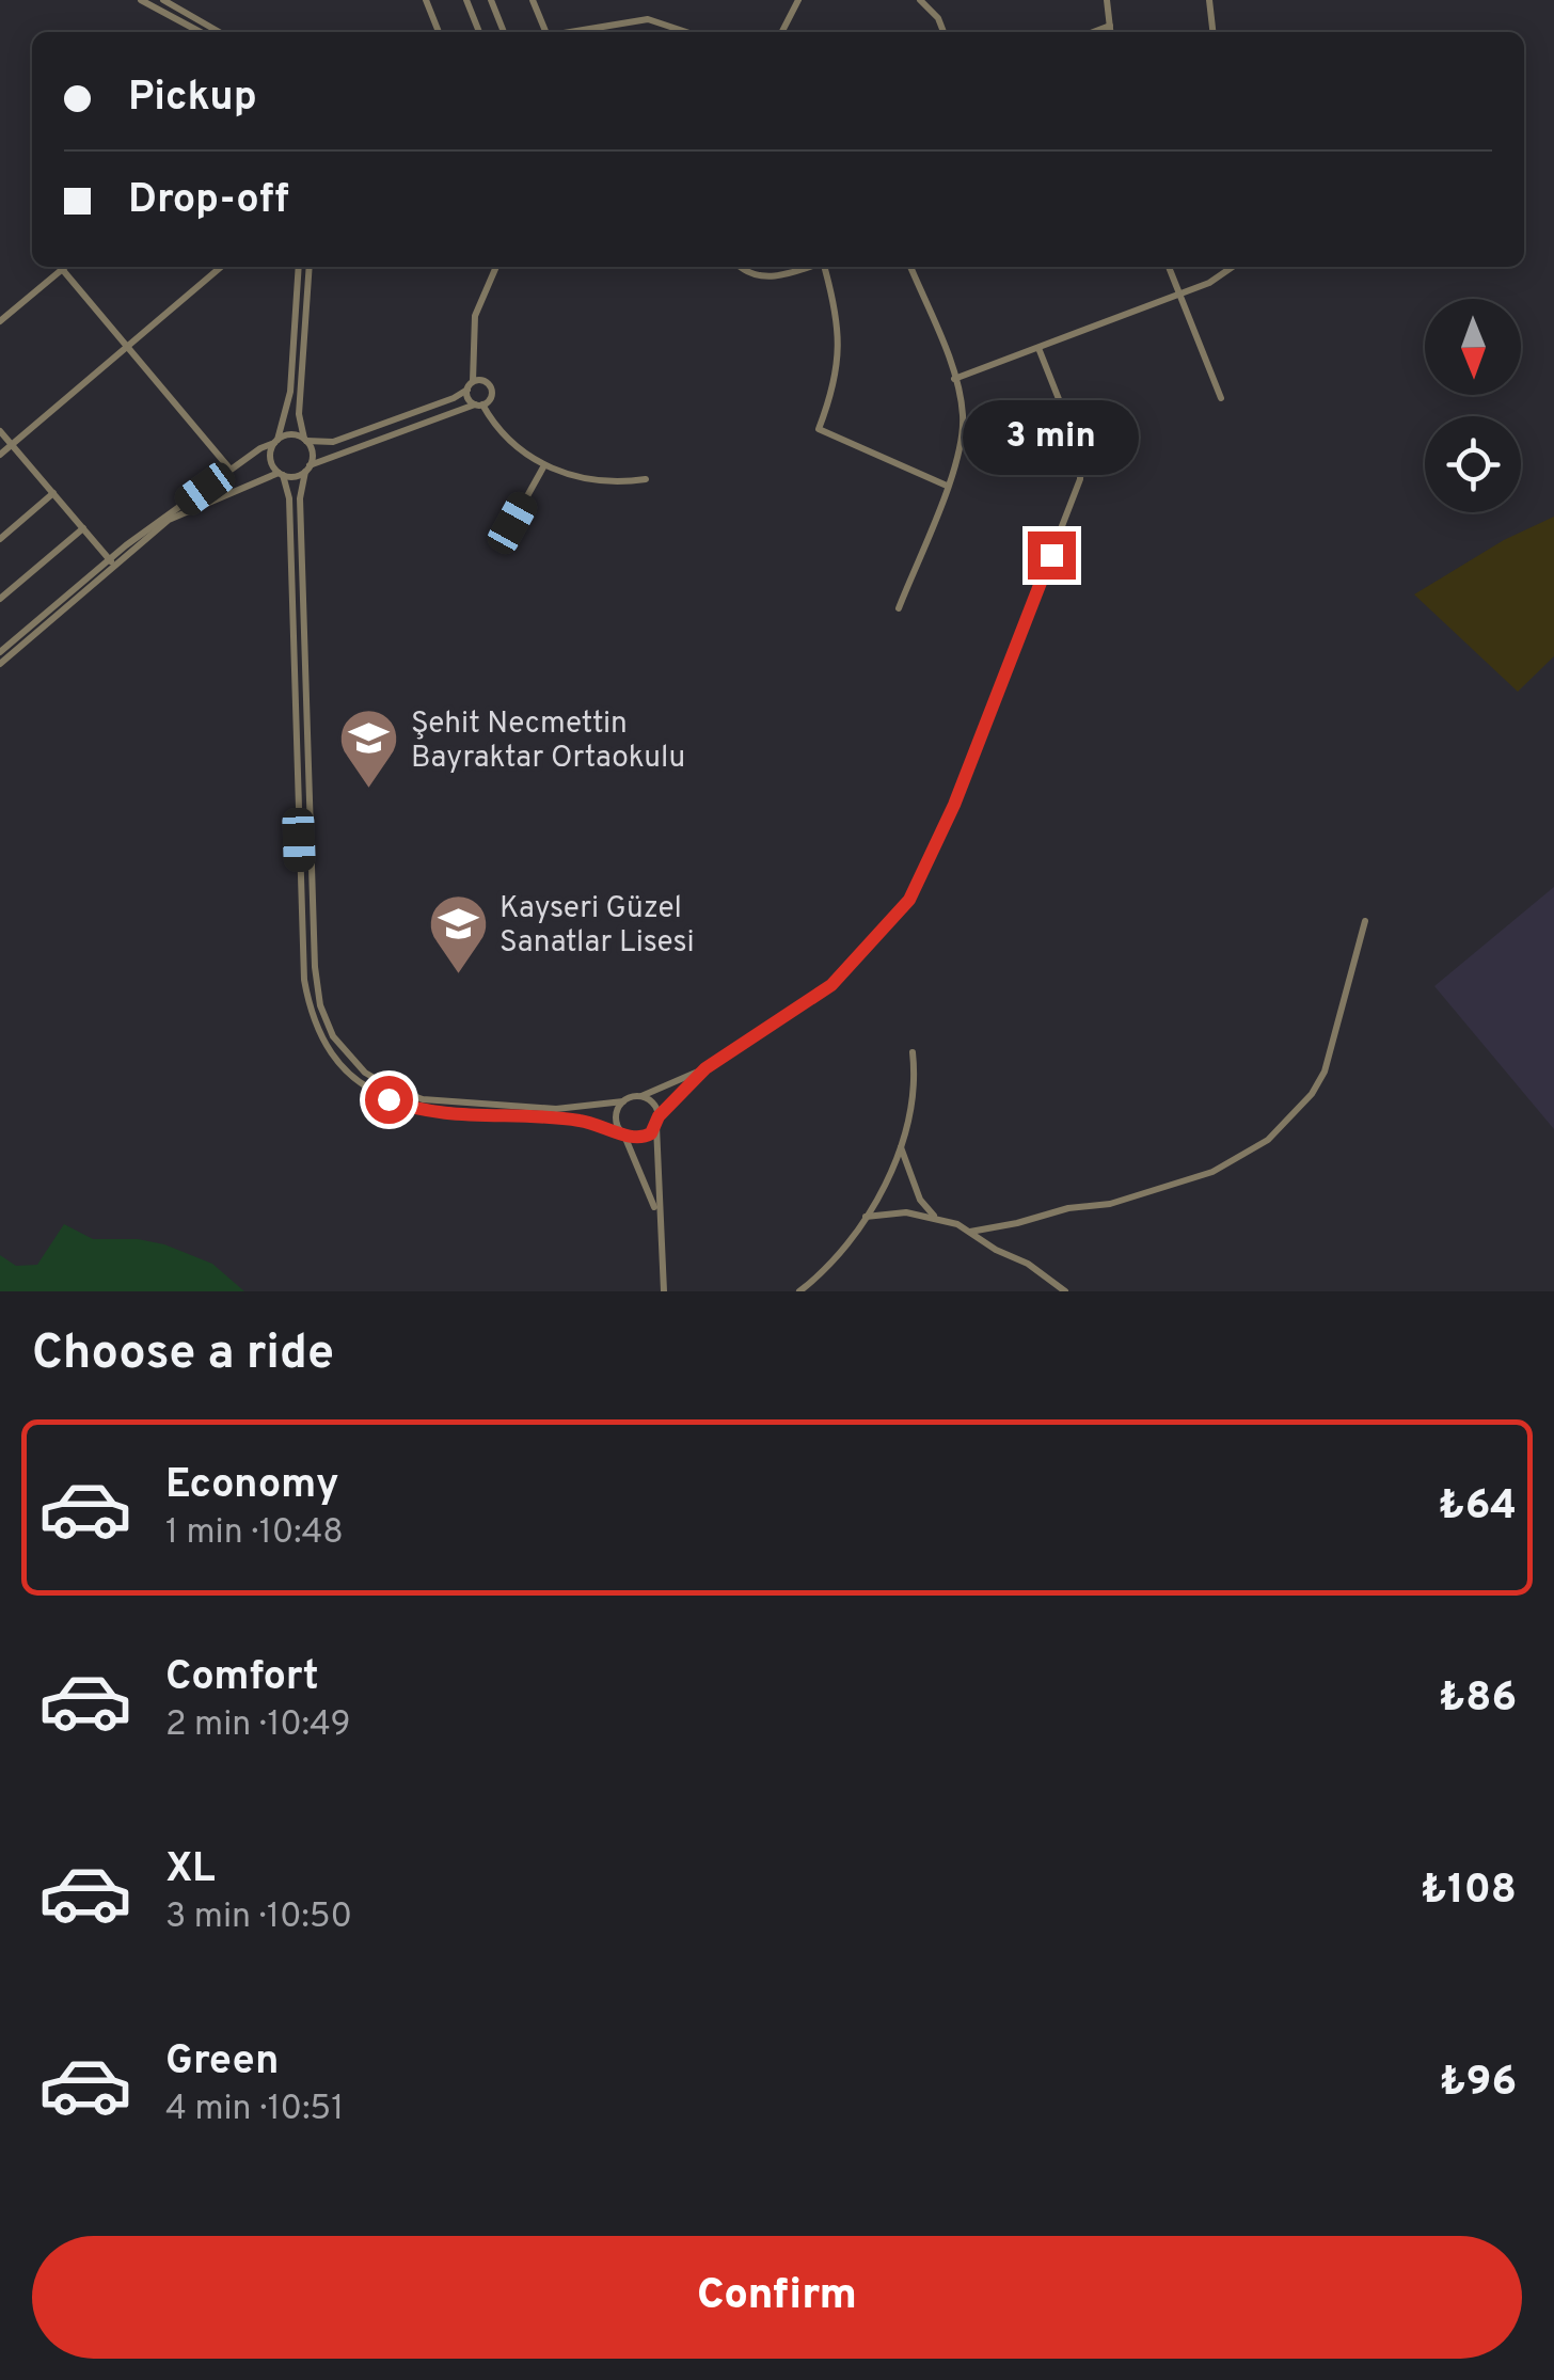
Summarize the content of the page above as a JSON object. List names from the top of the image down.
{
  "places": {
    "school or university": ["Şehit Necmettin Bayraktar Ortaokulu", "Kayseri Güzel Sanatlar Lisesi"]
  },
  "north": "bottom",
  "page": {
    "banner": ["Pickup", "Drop-off"],
    "bubble": "3 min",
    "heading": "Choose a ride",
    "list": [
      {
        "name": "Economy",
        "note": "1 min · 10:48",
        "value": "₺64"
      },
      {
        "name": "Comfort",
        "note": "2 min · 10:49",
        "value": "₺86"
      },
      {
        "name": "XL",
        "note": "3 min · 10:50",
        "value": "₺108"
      },
      {
        "name": "Green",
        "note": "4 min · 10:51",
        "value": "₺96"
      }
    ],
    "buttons": "Confirm"
  }
}
